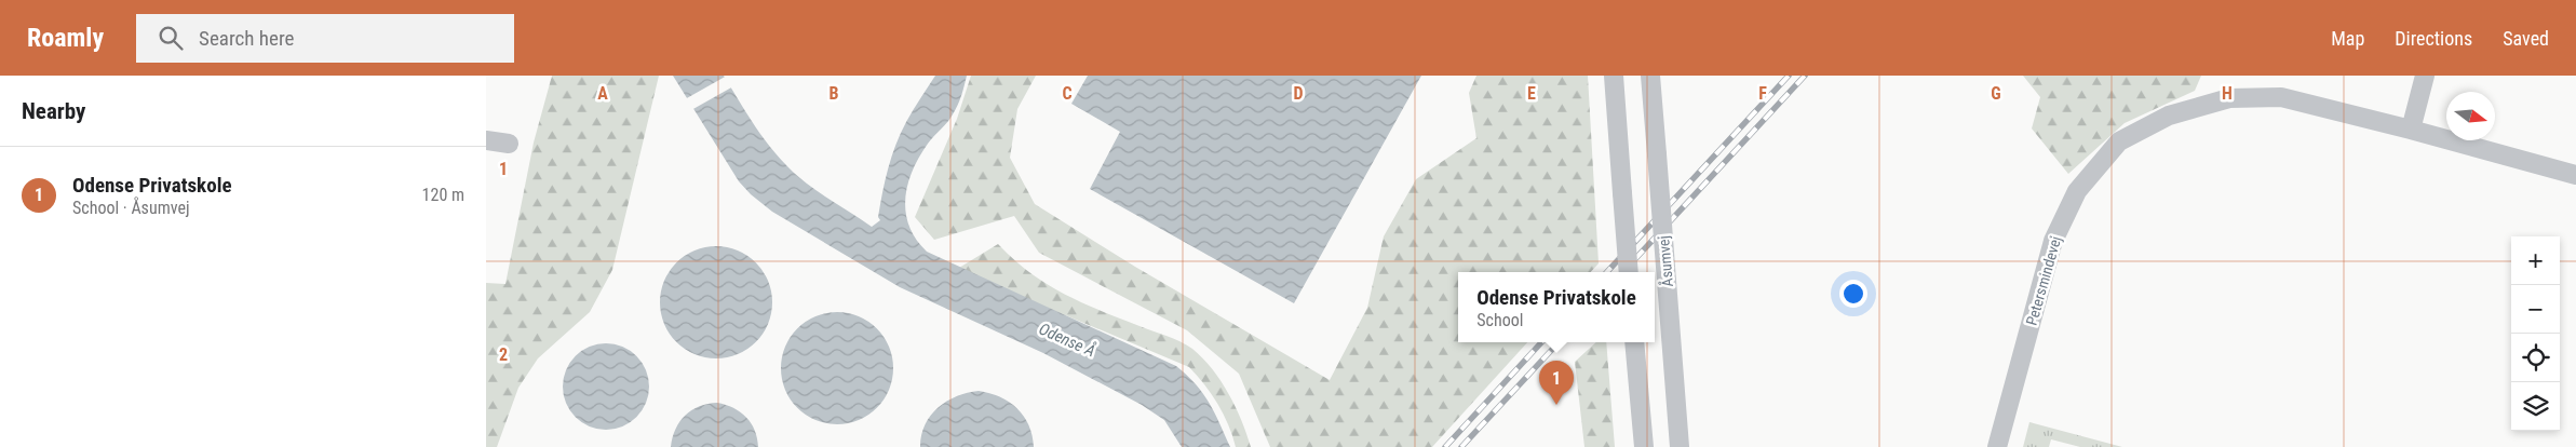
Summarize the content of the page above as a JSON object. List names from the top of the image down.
{
  "streets": {
    "street": ["Åsumvej", "Petersmindevej"]
  },
  "water": ["Odense Å"],
  "north": "right",
  "page": {
    "header": "Roamly",
    "search": "Search here",
    "nav": ["Map", "Directions", "Saved"],
    "heading": "Nearby",
    "list": [
      {
        "mark": "1",
        "name": "Odense Privatskole",
        "note": "School · Åsumvej",
        "value": "120 m"
      }
    ],
    "map_buttons": ["+", "−"],
    "popup": ["Odense Privatskole", "School"],
    "pins": "1"
  },
  "grid": {
    "columns": [
      "A",
      "B",
      "C",
      "D",
      "E",
      "F",
      "G",
      "H"
    ],
    "rows": ["1", "2"]
  }
}
